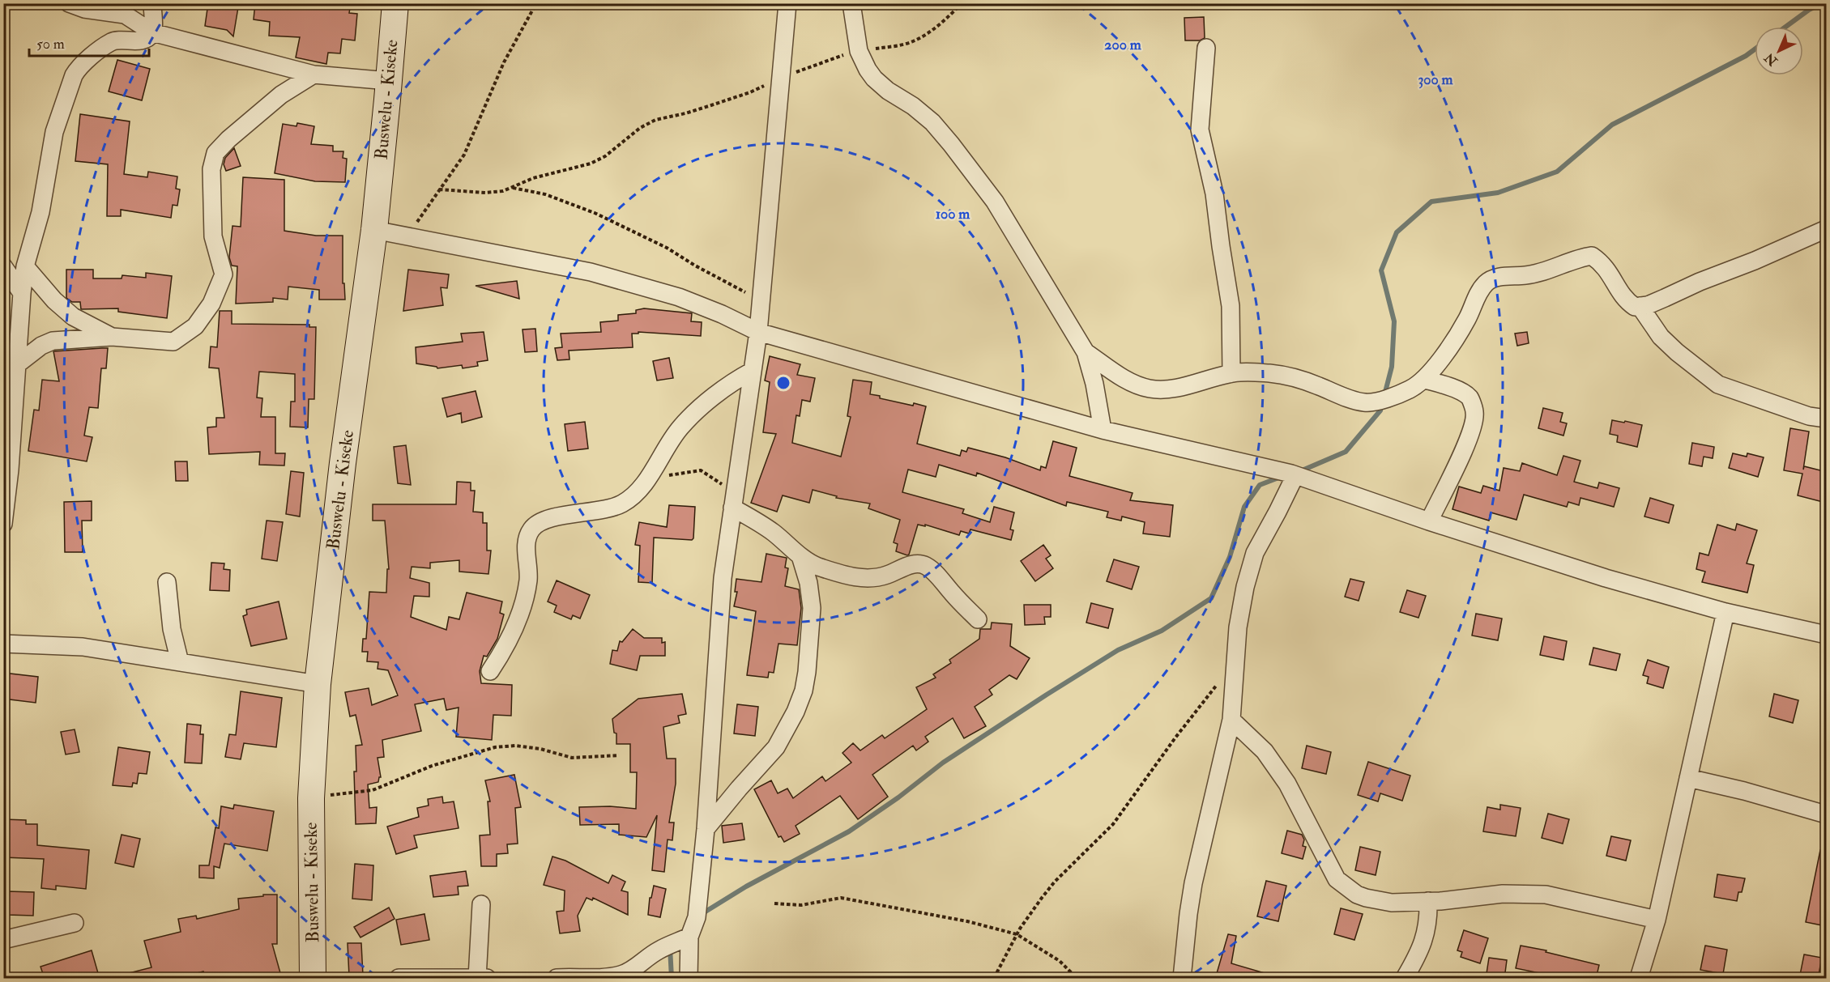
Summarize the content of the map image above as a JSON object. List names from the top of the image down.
{
  "streets": {
    "main road": ["Buswelu - Kiseke"]
  },
  "scale_bar": "50 m",
  "north": "bottom left",
  "rings": ["200 m", "300 m", "100 m"]
}
